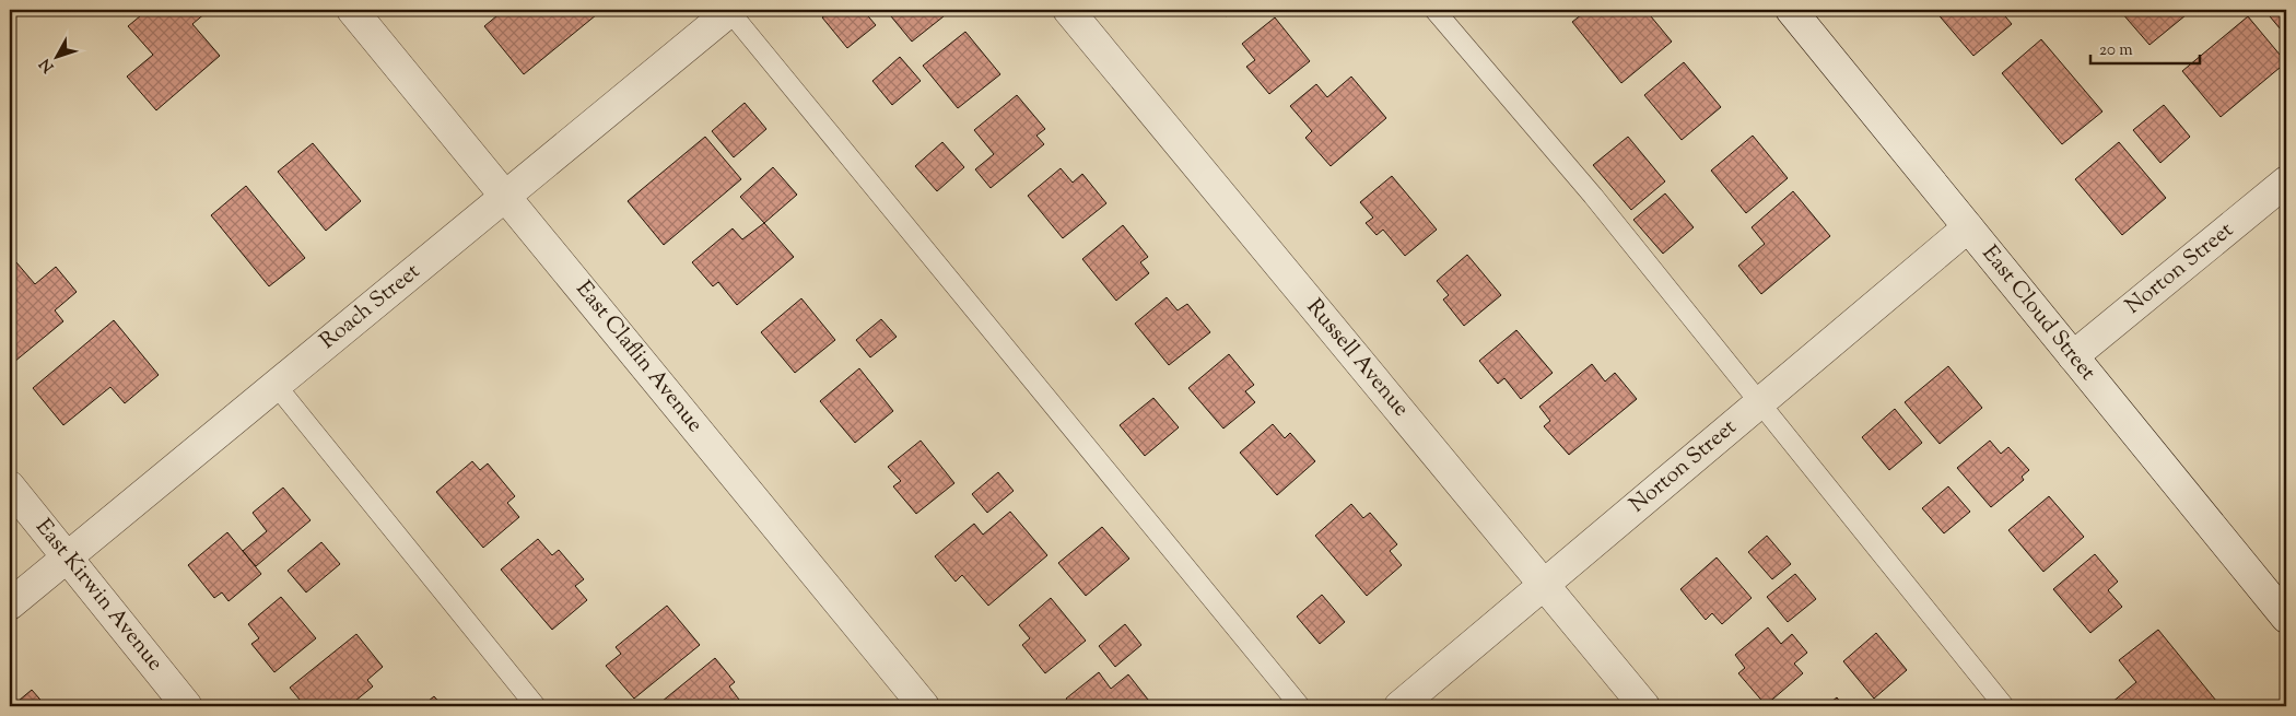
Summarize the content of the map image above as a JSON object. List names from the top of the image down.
{
  "streets": {
    "street": [
      "Norton Street",
      "Roach Street",
      "East Cloud Street",
      "East Claflin Avenue",
      "Russell Avenue",
      "East Kirwin Avenue"
    ]
  },
  "crossings": [
    ["Norton Street", "East Cloud Street"],
    ["Norton Street", "Russell Avenue"],
    ["Roach Street", "East Claflin Avenue"],
    ["Roach Street", "East Kirwin Avenue"]
  ],
  "scale_bar": "20 m",
  "north": "bottom left"
}
